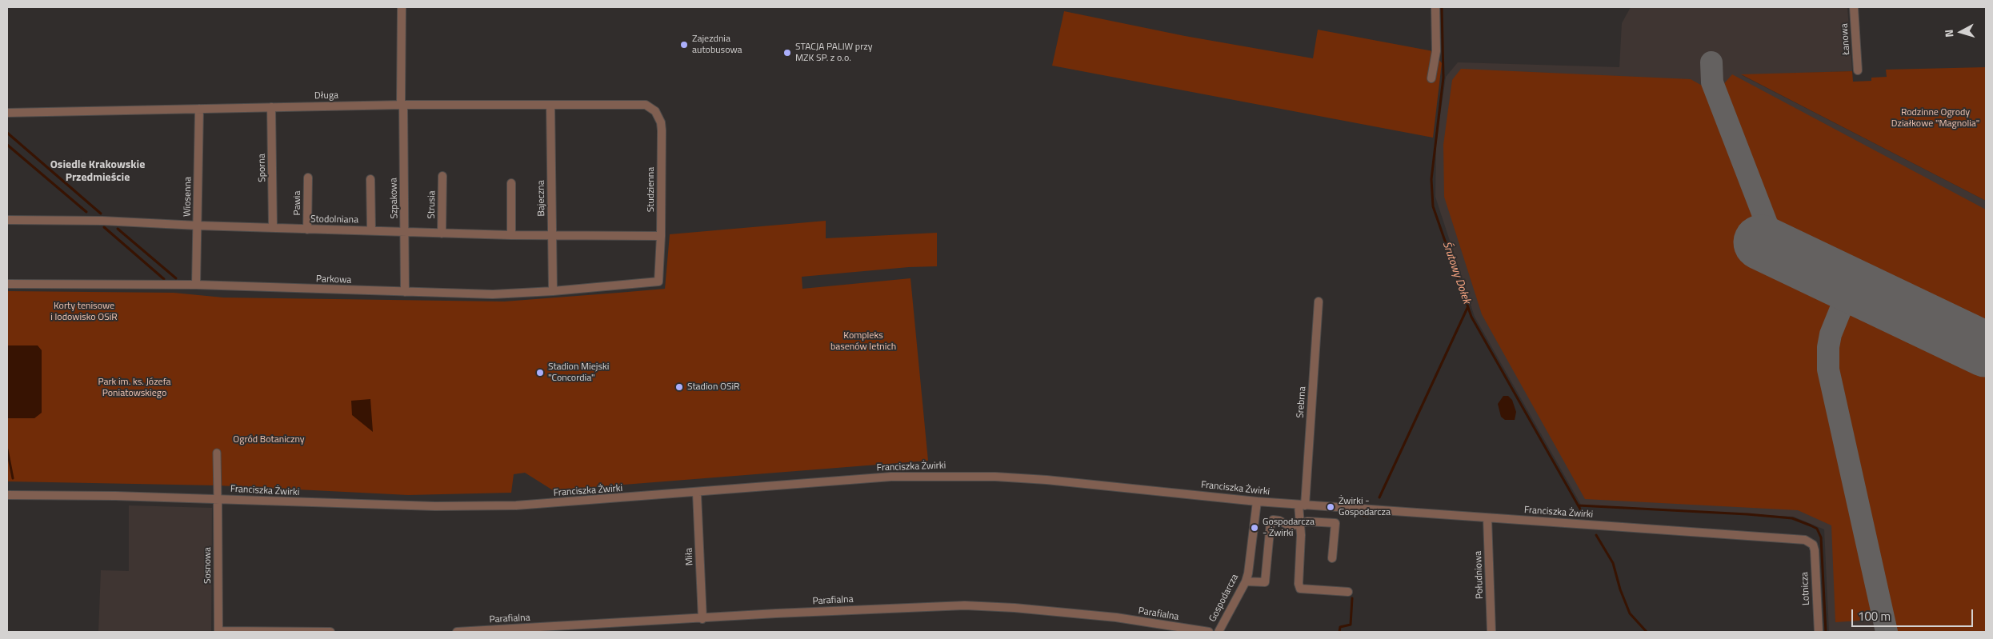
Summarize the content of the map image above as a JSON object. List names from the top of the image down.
{
  "streets": {
    "street": [
      "Łanowa",
      "Długa",
      "Sporna",
      "Studzienna",
      "Wiosenna",
      "Szpakowa",
      "Bajeczna",
      "Pawia",
      "Strusia",
      "Stodolniana",
      "Parkowa",
      "Srebrna",
      "Franciszka Żwirki",
      "Miła",
      "Sosnowa",
      "Południowa",
      "Lotnicza",
      "Gospodarcza",
      "Parafialna"
    ]
  },
  "crossings": [
    ["Długa", "Sporna"],
    ["Długa", "Studzienna"],
    ["Długa", "Wiosenna"],
    ["Długa", "Szpakowa"],
    ["Długa", "Bajeczna"],
    ["Sporna", "Stodolniana"],
    ["Studzienna", "Stodolniana"],
    ["Studzienna", "Parkowa"],
    ["Wiosenna", "Stodolniana"],
    ["Wiosenna", "Parkowa"],
    ["Szpakowa", "Stodolniana"],
    ["Szpakowa", "Parkowa"],
    ["Bajeczna", "Stodolniana"],
    ["Bajeczna", "Parkowa"],
    ["Pawia", "Stodolniana"],
    ["Strusia", "Stodolniana"],
    ["Srebrna", "Franciszka Żwirki"],
    ["Franciszka Żwirki", "Miła"],
    ["Franciszka Żwirki", "Sosnowa"],
    ["Franciszka Żwirki", "Południowa"],
    ["Franciszka Żwirki", "Lotnicza"],
    ["Franciszka Żwirki", "Gospodarcza"],
    ["Miła", "Parafialna"]
  ],
  "districts": ["Osiedle Krakowskie Przedmieście"],
  "water": ["Śrutowy Dołek"],
  "parks": [
    "Rodzinne Ogrody Działkowe \"Magnolia\"",
    "Korty tenisowe i lodowisko OSiR",
    "Kompleks basenów letnich",
    "Park im. ks. Józefa Poniatowskiego",
    "Ogród Botaniczny"
  ],
  "places": [
    "Zajezdnia autobusowa",
    "STACJA PALIW przy MZK SP. z o.o.",
    "Stadion Miejski \"Concordia\"",
    "Stadion OSiR",
    "Żwirki - Gospodarcza",
    "Gospodarcza - Żwirki"
  ],
  "scale_bar": "100 m",
  "north": "left"
}
